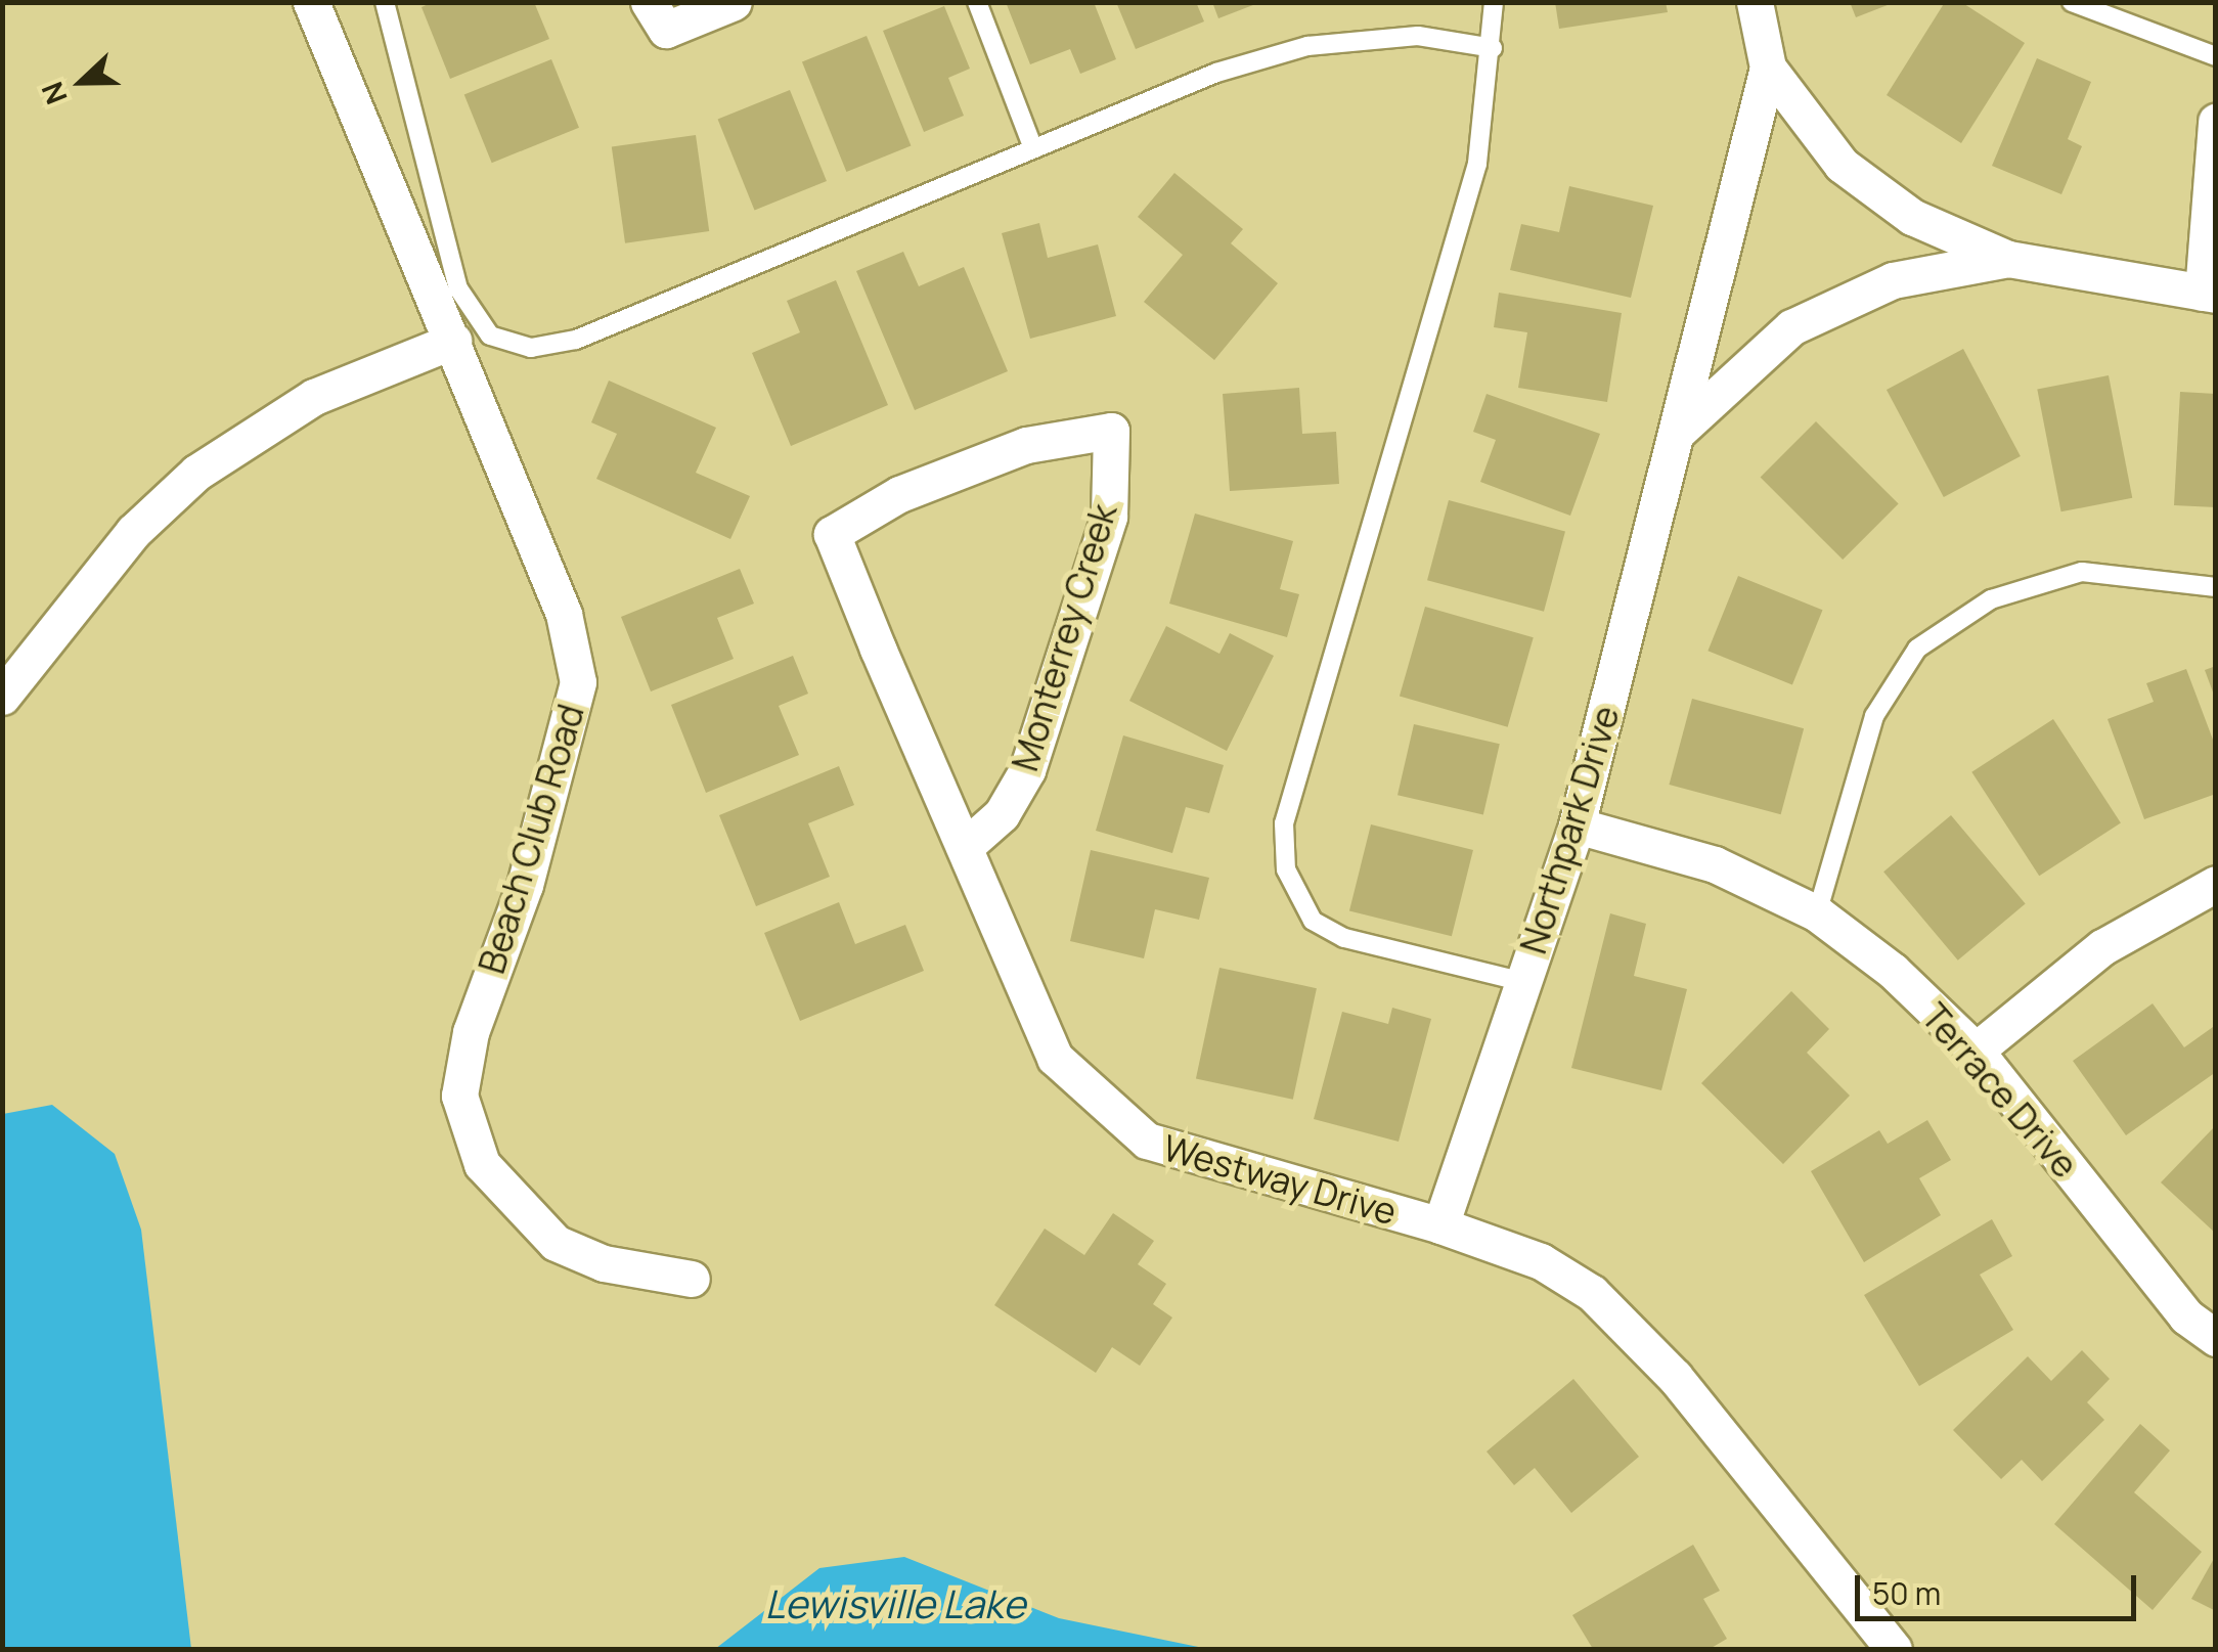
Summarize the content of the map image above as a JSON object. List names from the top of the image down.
{
  "streets": {
    "street": [
      "Monterrey Creek",
      "Northpark Drive",
      "Beach Club Road",
      "Terrace Drive",
      "Westway Drive"
    ]
  },
  "crossings": [
    ["Monterrey Creek", "Westway Drive"],
    ["Northpark Drive", "Terrace Drive"],
    ["Northpark Drive", "Westway Drive"]
  ],
  "water": ["Lewisville Lake"],
  "scale_bar": "50 m",
  "north": "left"
}
